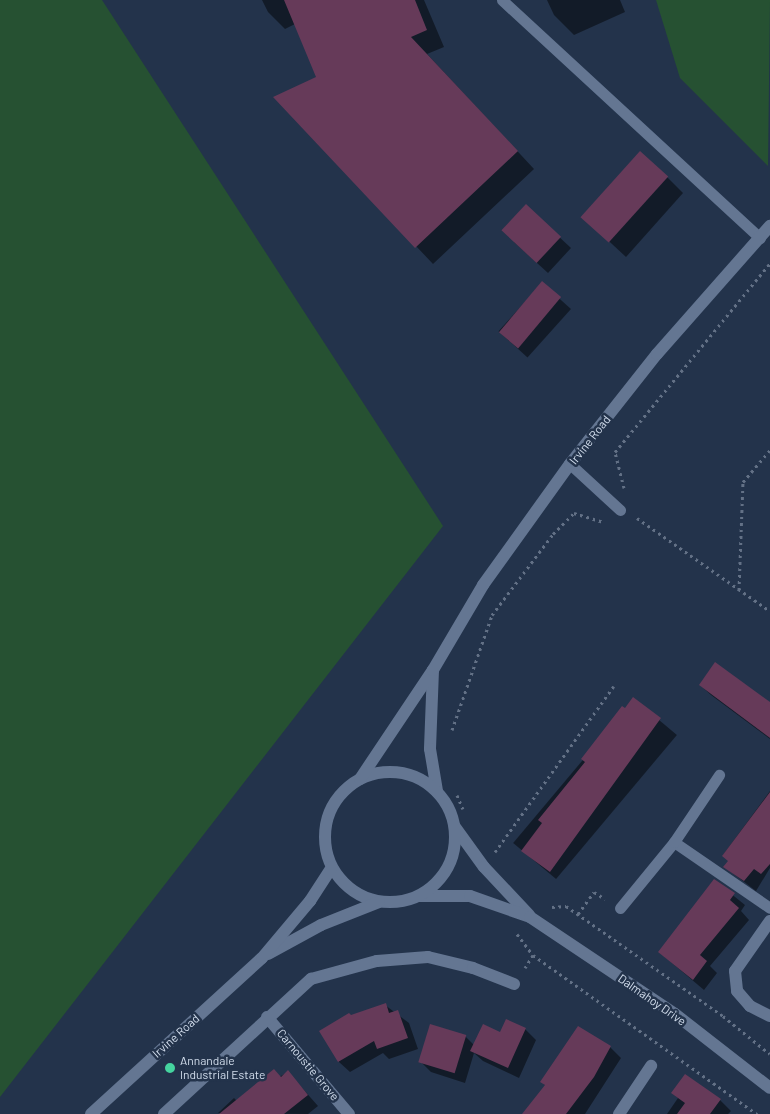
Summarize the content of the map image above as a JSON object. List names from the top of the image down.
{
  "streets": {
    "main road": ["Irvine Road", "Dalmahoy Drive", "Carnoustie Grove"]
  },
  "places": ["Annandale Industrial Estate"]
}
